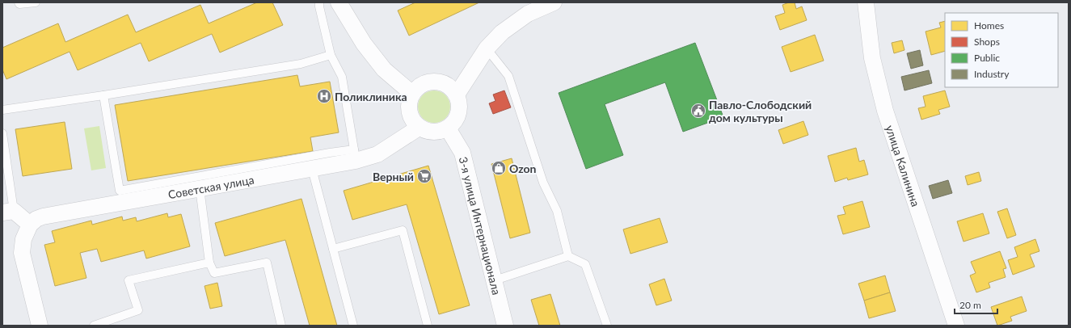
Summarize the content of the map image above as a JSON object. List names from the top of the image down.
{
  "streets": {
    "street": ["улица Калинина", "Советская улица", "3-я улица Интернационала"]
  },
  "crossings": [
    ["Советская улица", "3-я улица Интернационала"]
  ],
  "places": {
    "hospital": ["Поликлиника"],
    "public building": ["Павло-Слободский дом культуры"],
    "shop": ["Ozon"],
    "supermarket": ["Верный"]
  },
  "legend": [
    "Homes",
    "Shops",
    "Public",
    "Industry"
  ],
  "scale_bar": "20 m"
}
